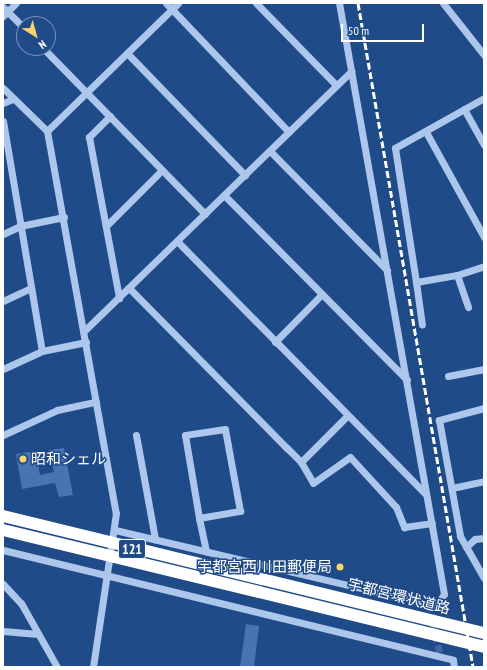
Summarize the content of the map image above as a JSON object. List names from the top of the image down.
{
  "streets": {
    "highway": ["121", "宇都宮環状道路"]
  },
  "places": ["昭和シェル", "宇都宮西川田郵便局"],
  "scale_bar": "50 m",
  "north": "bottom right"
}
